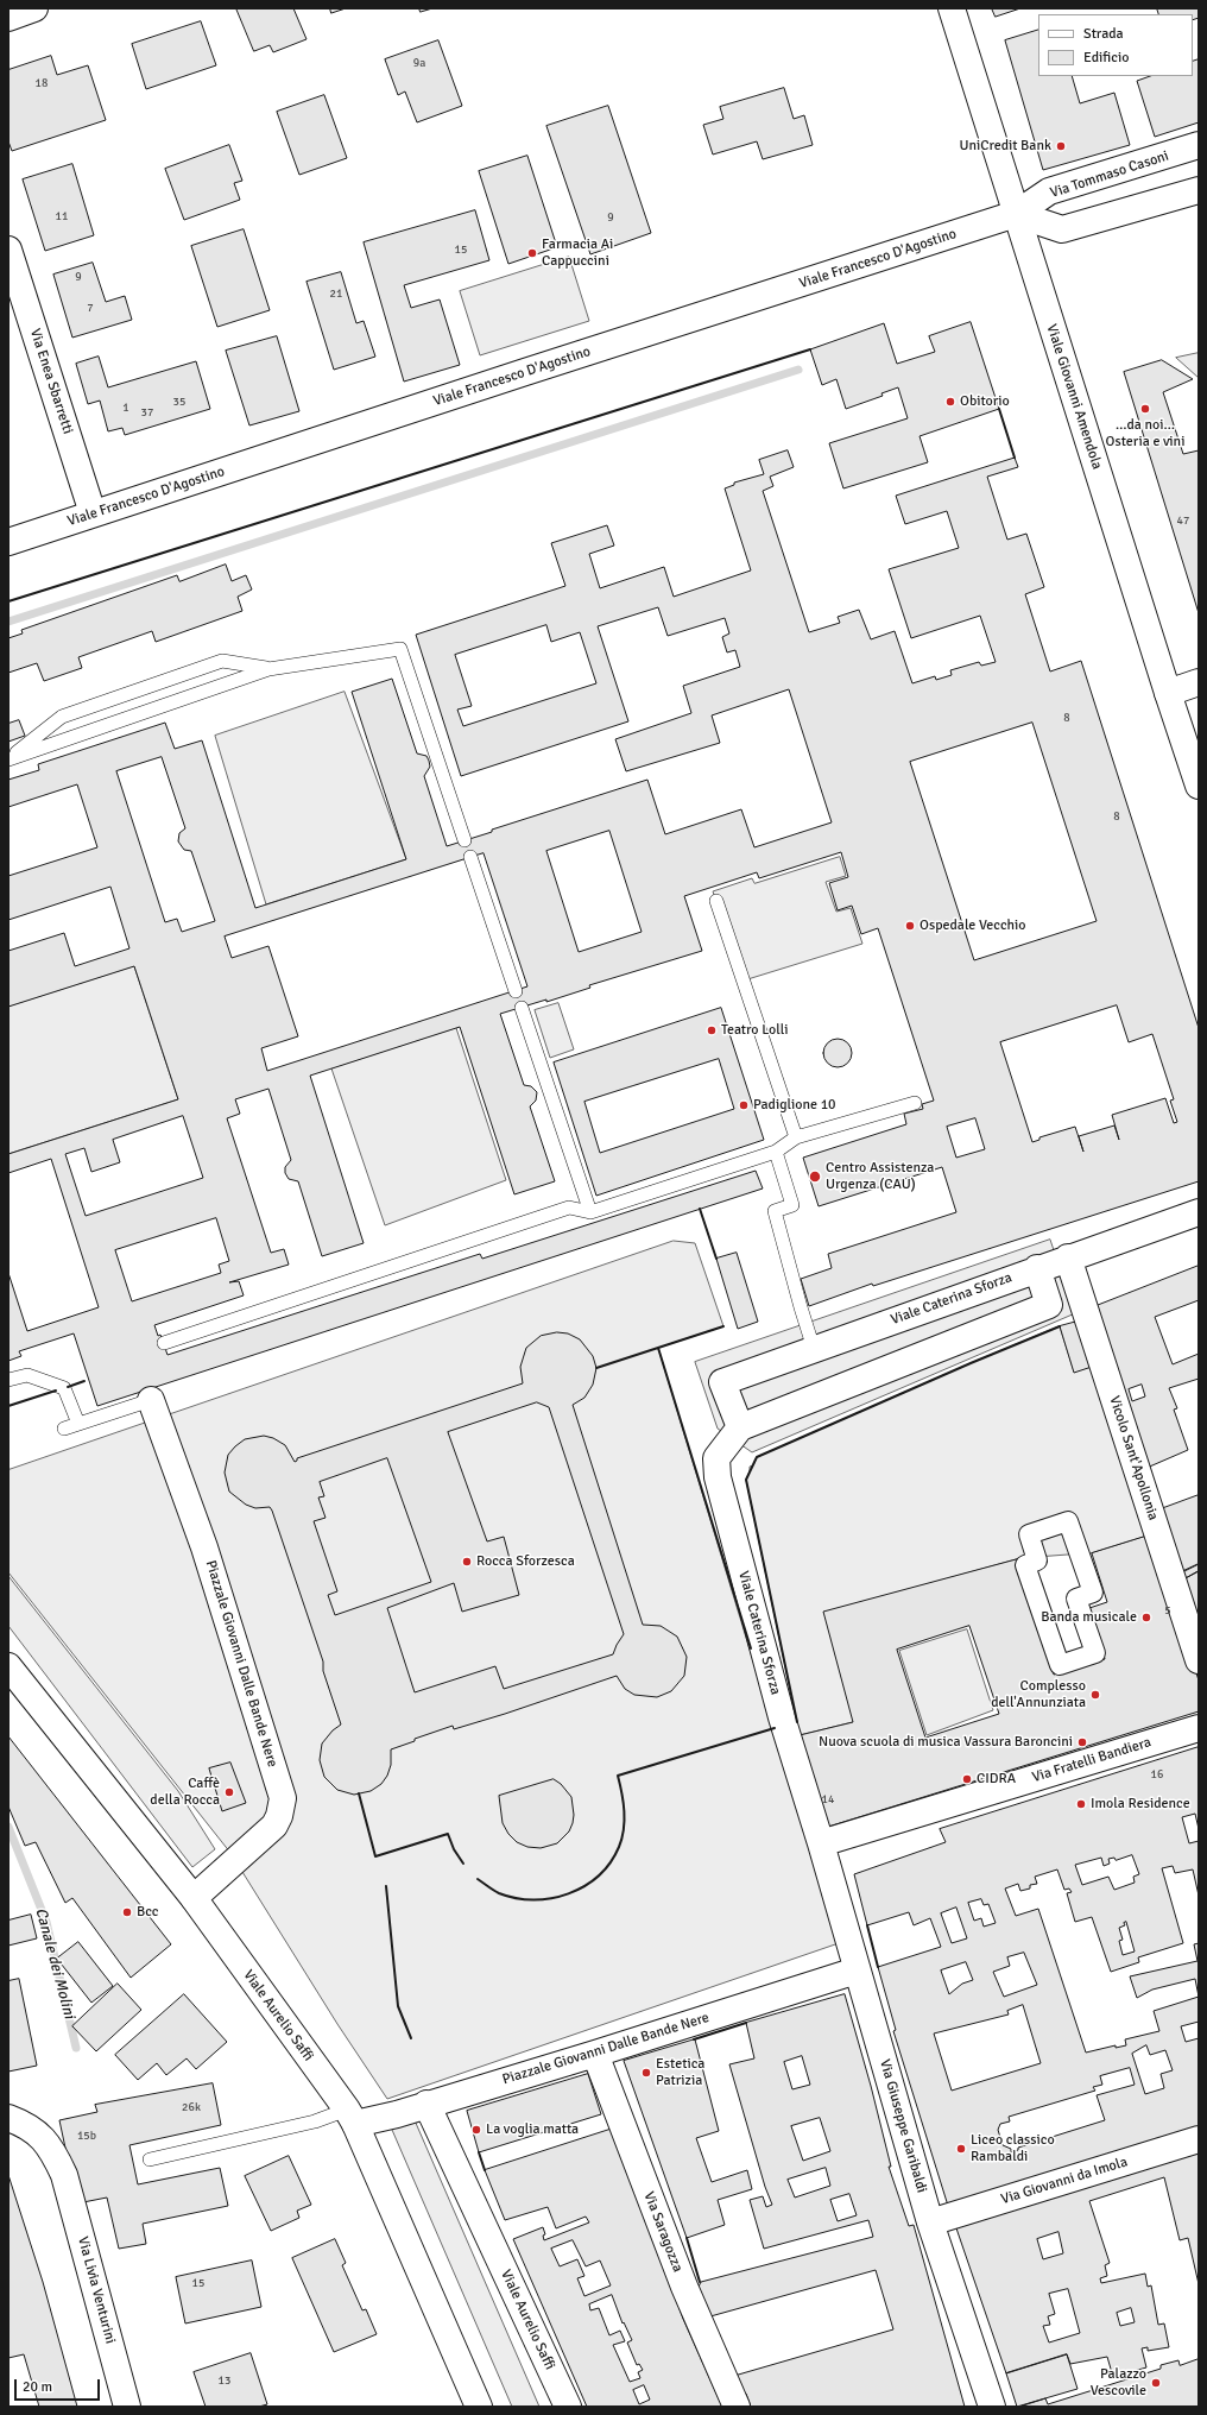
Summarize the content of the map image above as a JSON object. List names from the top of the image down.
{
  "streets": {
    "street": [
      "Via Tommaso Casoni",
      "Viale Francesco D'Agostino",
      "Via Enea Sbarretti",
      "Viale Giovanni Amendola",
      "Viale Caterina Sforza",
      "Vicolo Sant'Apollonia",
      "Piazzale Giovanni Dalle Bande Nere",
      "Via Fratelli Bandiera",
      "Viale Aurelio Saffi",
      "Via Giuseppe Garibaldi",
      "Via Giovanni da Imola",
      "Via Saragozza",
      "Via Livia Venturini"
    ]
  },
  "crossings": [
    ["Via Tommaso Casoni", "Viale Francesco D'Agostino"],
    ["Via Tommaso Casoni", "Viale Giovanni Amendola"],
    ["Viale Francesco D'Agostino", "Via Enea Sbarretti"],
    ["Viale Francesco D'Agostino", "Viale Giovanni Amendola"],
    ["Viale Caterina Sforza", "Vicolo Sant'Apollonia"],
    ["Viale Caterina Sforza", "Via Fratelli Bandiera"],
    ["Viale Caterina Sforza", "Via Giuseppe Garibaldi"],
    ["Piazzale Giovanni Dalle Bande Nere", "Viale Aurelio Saffi"],
    ["Piazzale Giovanni Dalle Bande Nere", "Via Giuseppe Garibaldi"],
    ["Piazzale Giovanni Dalle Bande Nere", "Via Saragozza"],
    ["Via Fratelli Bandiera", "Via Giuseppe Garibaldi"],
    ["Via Giuseppe Garibaldi", "Via Giovanni da Imola"]
  ],
  "water": ["Canale dei Molini"],
  "places": [
    "UniCredit Bank",
    "Farmacia Ai Cappuccini",
    "Obitorio",
    "…da noi… Osteria e vini",
    "Ospedale Vecchio",
    "Teatro Lolli",
    "Padiglione 10",
    "Centro Assistenza Urgenza (CAU)",
    "Rocca Sforzesca",
    "Banda musicale",
    "Complesso dell'Annunziata",
    "Nuova scuola di musica Vassura Baroncini",
    "CIDRA",
    "Caffè della Rocca",
    "Imola Residence",
    "Bcc",
    "Estetica Patrizia",
    "La voglia matta",
    "Liceo classico Rambaldi",
    "Palazzo Vescovile"
  ],
  "house_numbers": [
    "9a",
    "18",
    "11",
    "9",
    "15",
    "9",
    "21",
    "7",
    "35",
    "1",
    "37",
    "47",
    "8",
    "8",
    "5",
    "16",
    "14",
    "26k",
    "15b",
    "15",
    "13"
  ],
  "legend": ["Strada", "Edificio"],
  "scale_bar": "20 m"
}
